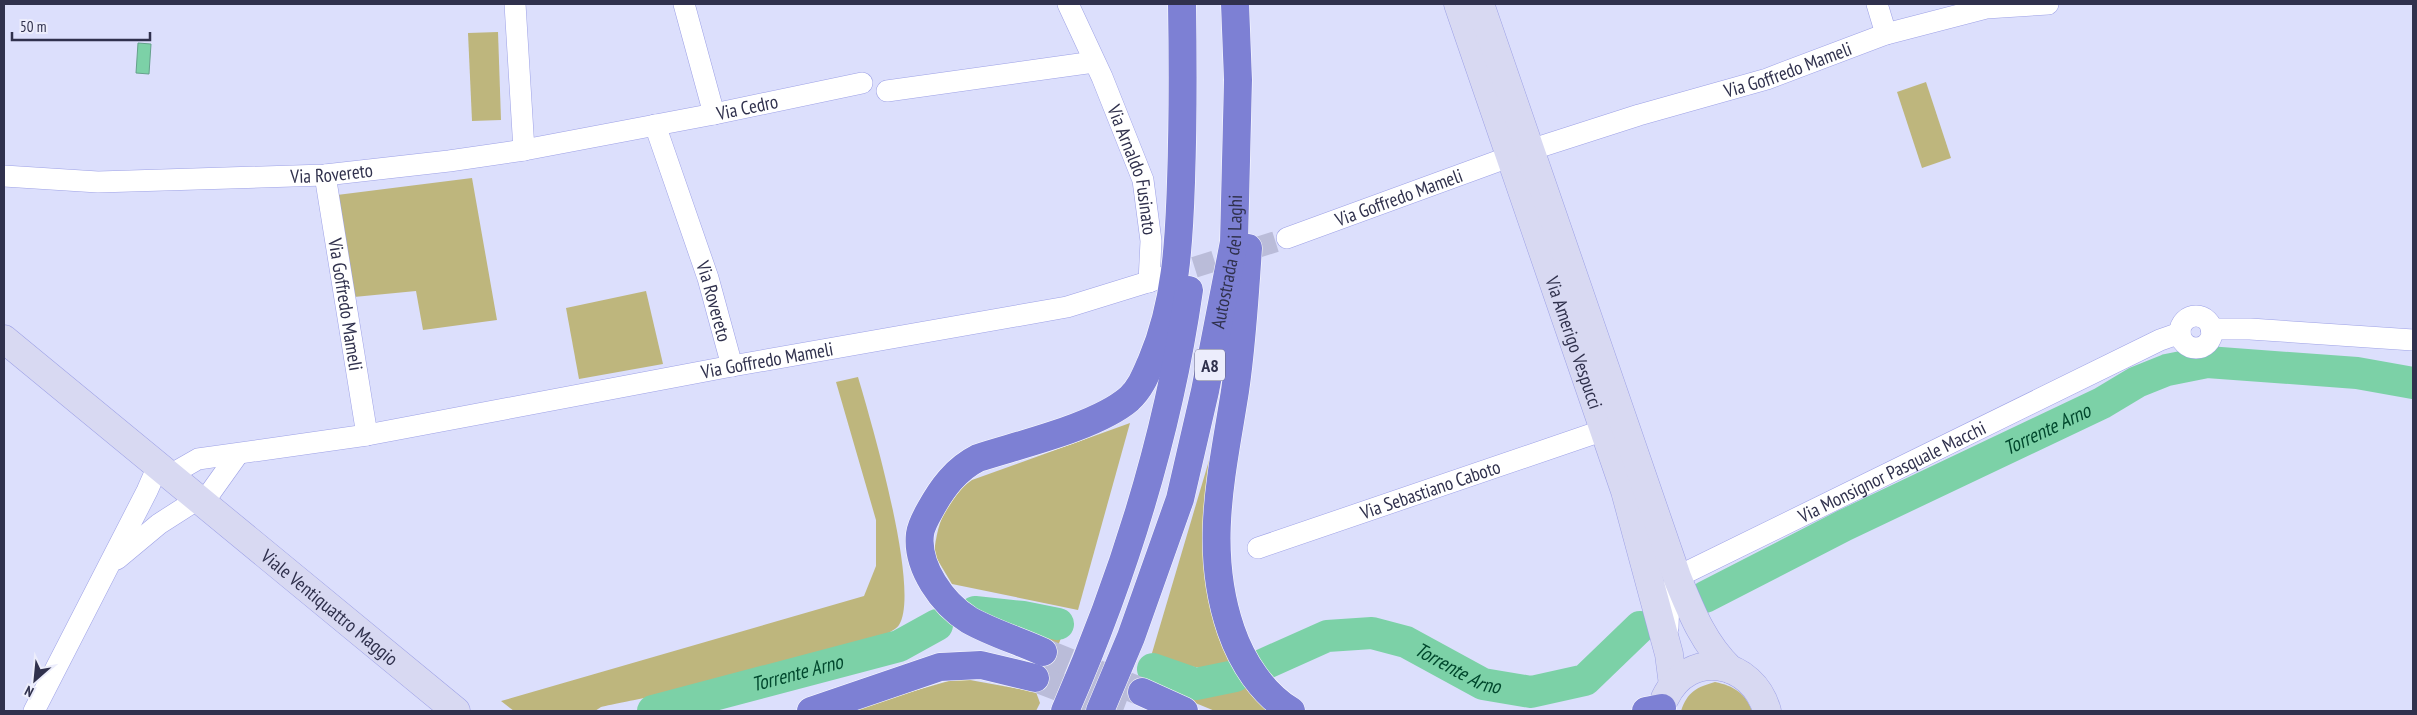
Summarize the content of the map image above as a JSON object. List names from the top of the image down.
{
  "streets": {
    "highway": ["Autostrada dei Laghi", "A8"],
    "main road": ["Via Amerigo Vespucci", "Viale Ventiquattro Maggio"],
    "street": [
      "Via Goffredo Mameli",
      "Via Cedro",
      "Via Arnaldo Fusinato",
      "Via Rovereto",
      "Via Monsignor Pasquale Macchi",
      "Via Sebastiano Caboto"
    ]
  },
  "crossings": [
    ["Via Goffredo Mameli", "Via Arnaldo Fusinato"],
    ["Via Goffredo Mameli", "Via Rovereto"],
    ["Via Goffredo Mameli", "Via Amerigo Vespucci"],
    ["Via Goffredo Mameli", "Viale Ventiquattro Maggio"],
    ["Via Cedro", "Via Rovereto"],
    ["Via Amerigo Vespucci", "Via Monsignor Pasquale Macchi"],
    ["Via Amerigo Vespucci", "Via Sebastiano Caboto"]
  ],
  "water": ["Torrente Arno"],
  "scale_bar": "50 m",
  "north": "bottom left"
}
